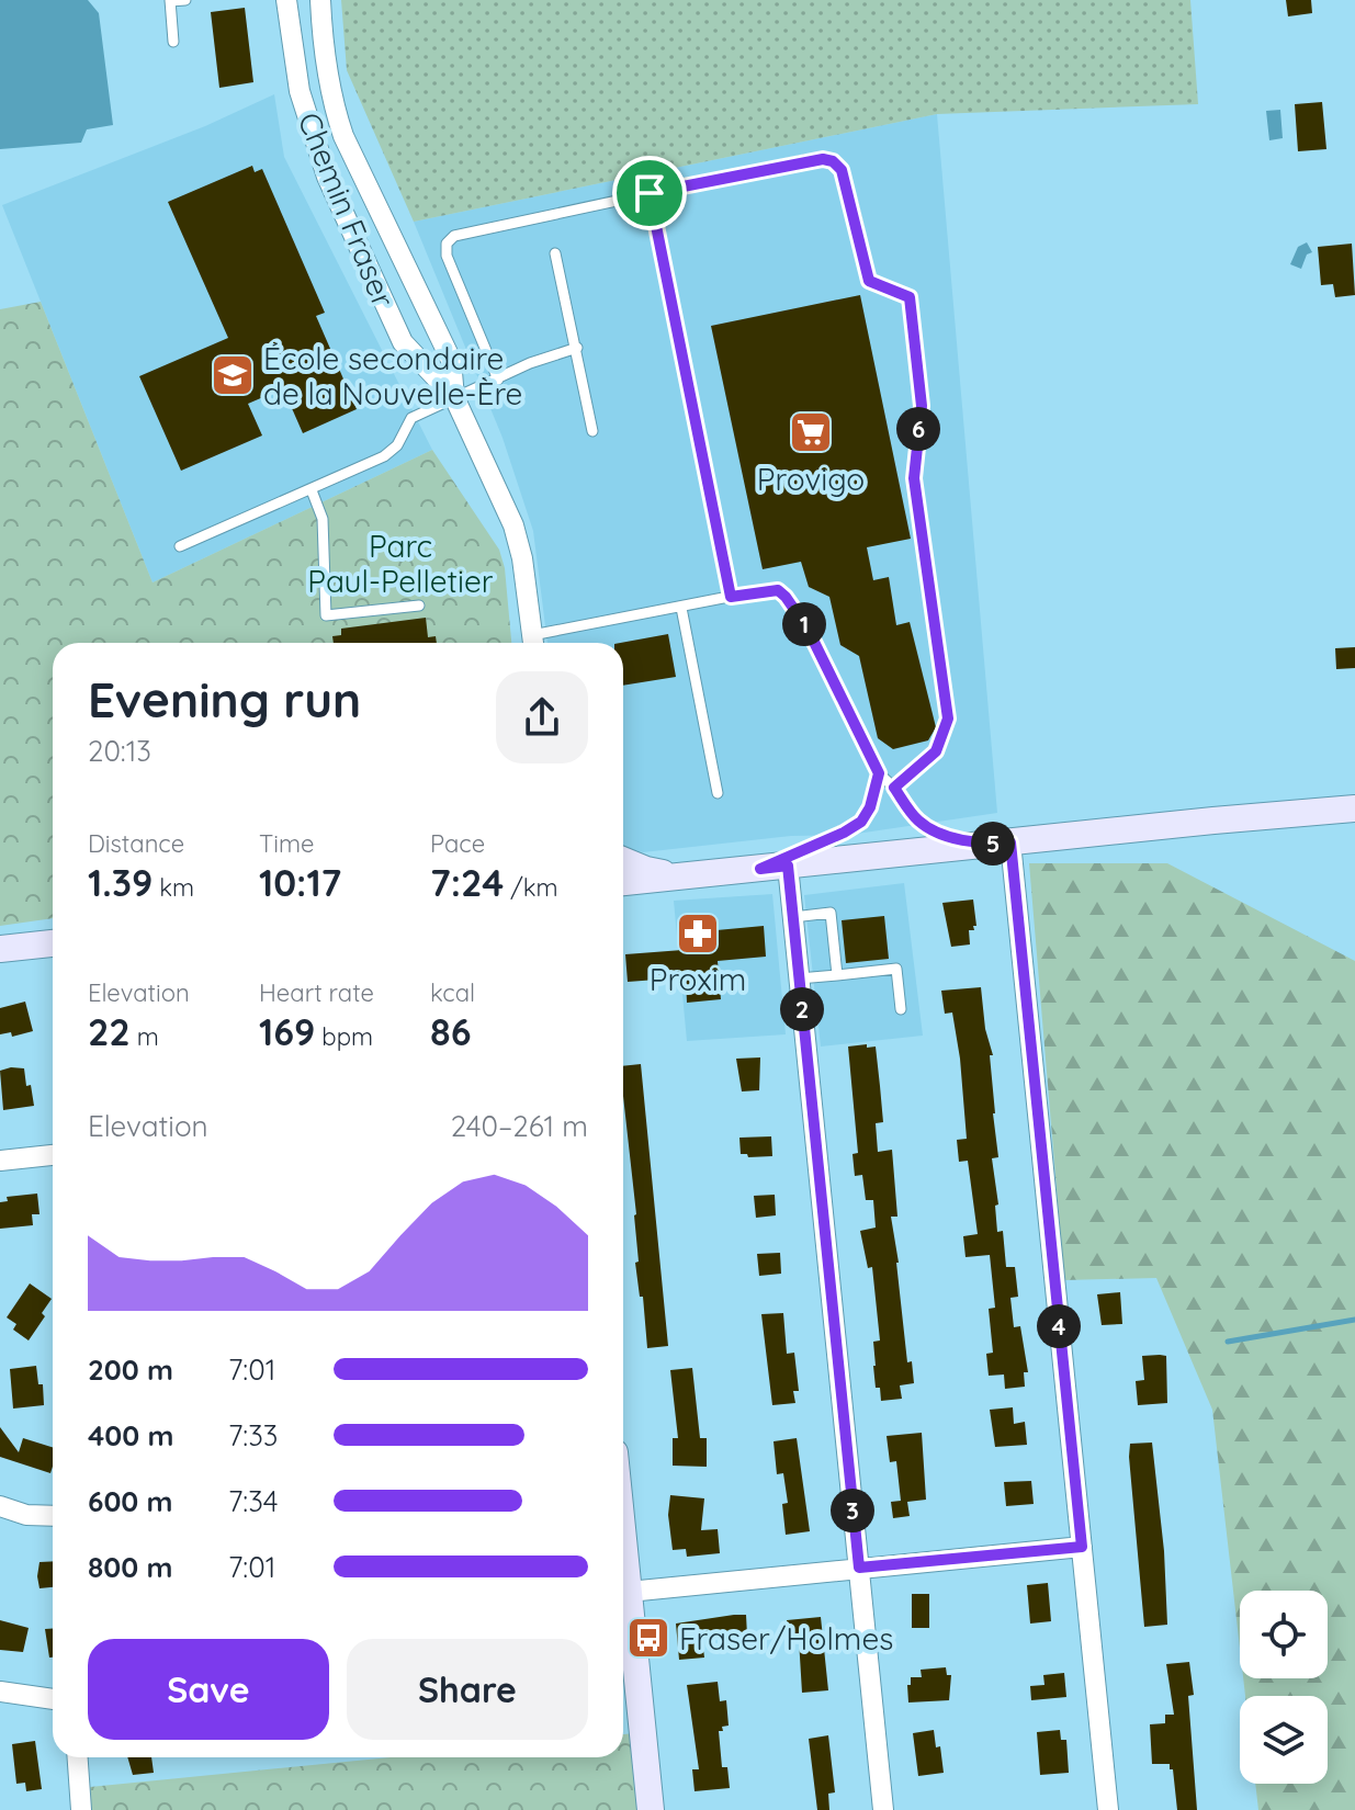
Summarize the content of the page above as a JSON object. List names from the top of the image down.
{
  "streets": {
    "street": ["Chemin Fraser"]
  },
  "parks": ["Parc Paul-Pelletier"],
  "places": {
    "school or university": ["École secondaire de la Nouvelle-Ère"],
    "supermarket": ["Provigo"],
    "pharmacy": ["Proxim"],
    "bus stop": ["Fraser/Holmes"]
  },
  "page": {
    "pins": [
      "6",
      "1",
      "5",
      "2",
      "4",
      "3"
    ],
    "heading": ["Evening run", "20:13"],
    "stats": [
      ["Distance", "1.39 km"],
      ["Time", "10:17"],
      ["Pace", "7:24 /km"],
      ["Elevation", "22 m"],
      ["Heart rate", "169 bpm"],
      ["kcal", "86"]
    ],
    "chart": ["Elevation", "240–261 m"],
    "list": [
      {
        "name": "200 m",
        "note": "7:01"
      },
      {
        "name": "400 m",
        "note": "7:33"
      },
      {
        "name": "600 m",
        "note": "7:34"
      },
      {
        "name": "800 m",
        "note": "7:01"
      }
    ],
    "buttons": ["Save", "Share"]
  }
}
